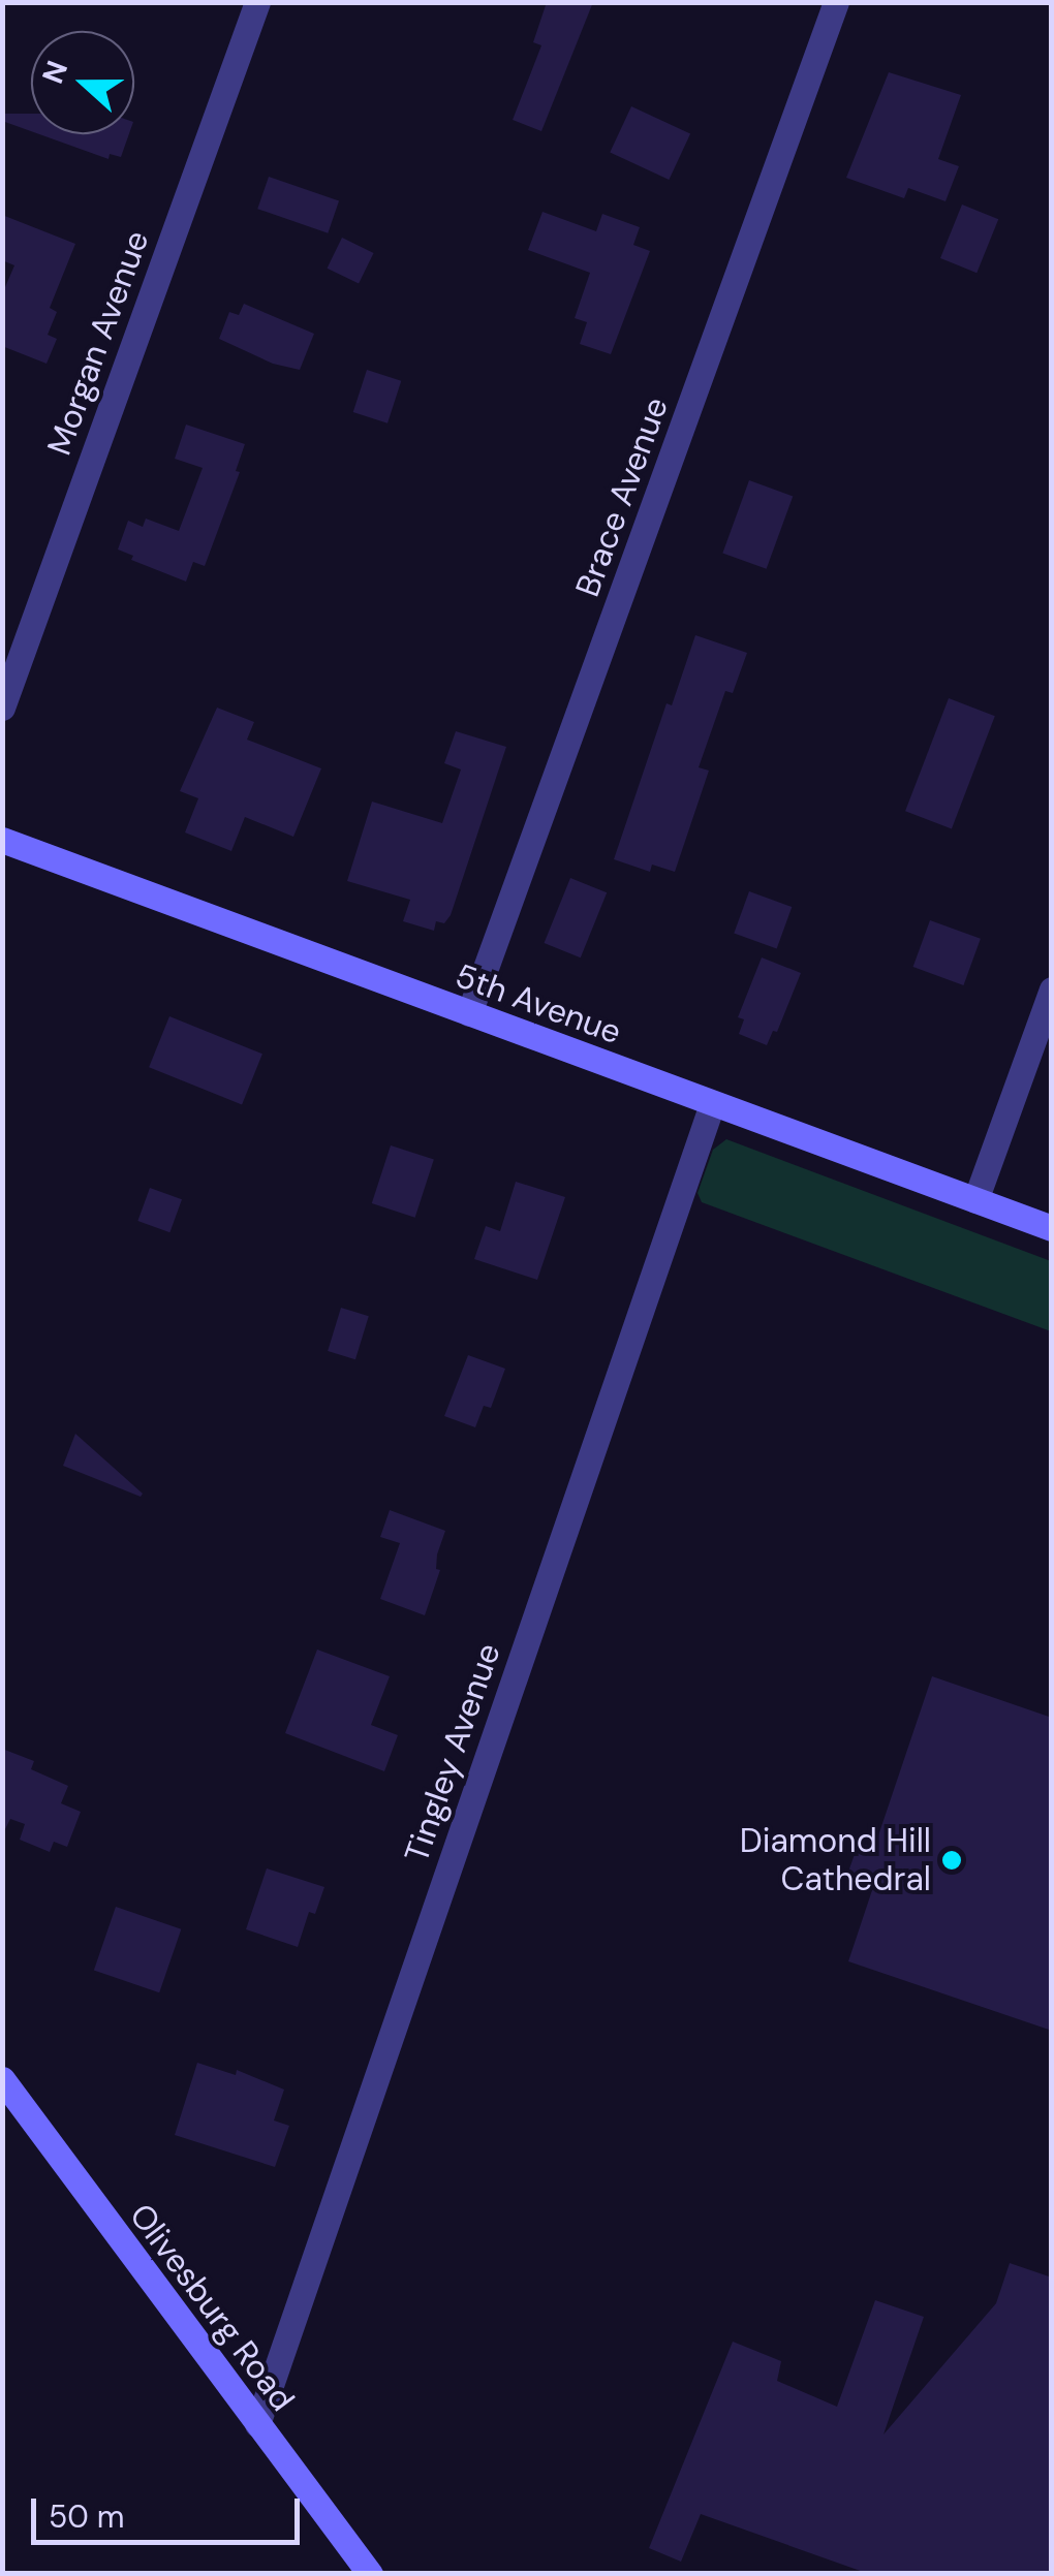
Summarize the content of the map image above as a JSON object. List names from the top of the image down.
{
  "streets": {
    "street": [
      "Morgan Avenue",
      "Brace Avenue",
      "5th Avenue",
      "Tingley Avenue",
      "Olivesburg Road"
    ]
  },
  "crossings": [
    ["Brace Avenue", "5th Avenue"],
    ["5th Avenue", "Tingley Avenue"],
    ["Tingley Avenue", "Olivesburg Road"]
  ],
  "places": ["Diamond Hill Cathedral"],
  "scale_bar": "50 m",
  "north": "left"
}
